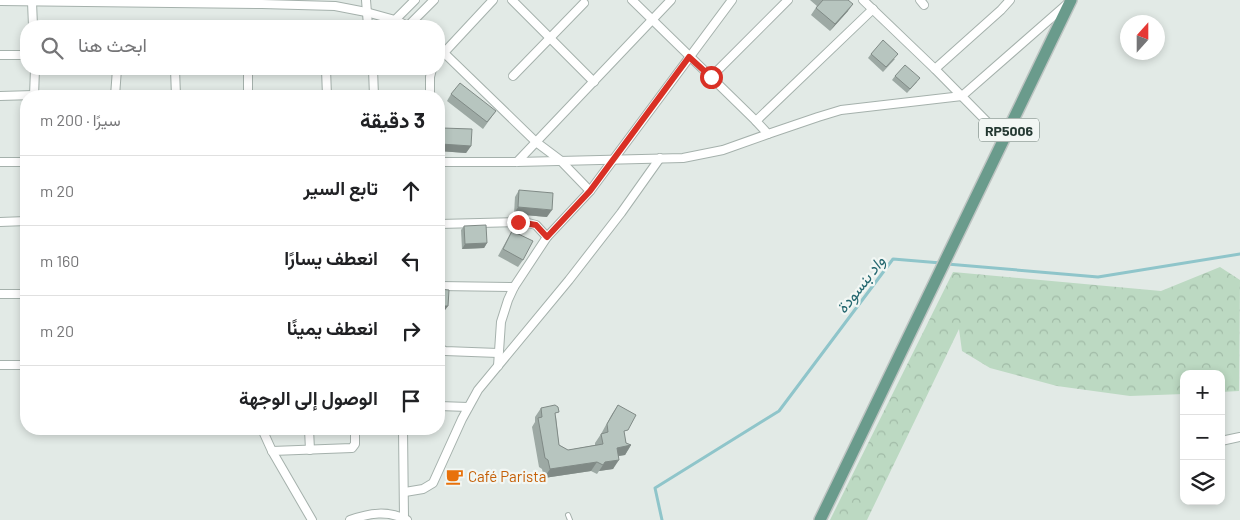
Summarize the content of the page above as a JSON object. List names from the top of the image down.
{
  "streets": {
    "main road": ["RP5006"]
  },
  "water": ["واد بنسودة"],
  "places": {
    "cafe": ["Café Parista"]
  },
  "north": "top",
  "page": {
    "search": "ابحث هنا",
    "heading": ["3 دقيقة", "سيرًا · 200 m"],
    "list": [
      ["تابع السير", "20 m"],
      ["انعطف يسارًا", "160 m"],
      ["انعطف يمينًا", "20 m"],
      "الوصول إلى الوجهة"
    ],
    "map_buttons": ["+", "−"]
  }
}
